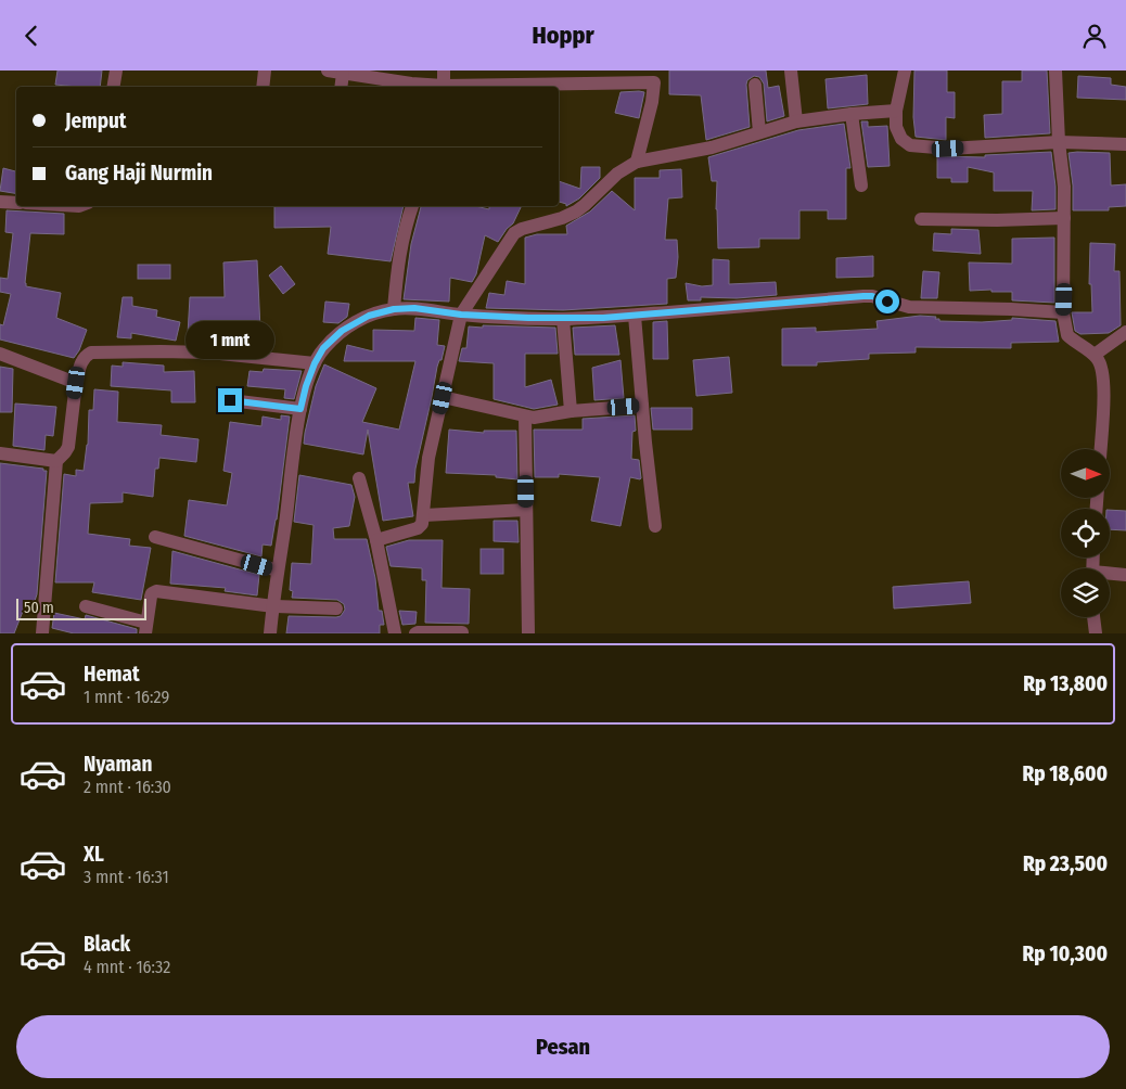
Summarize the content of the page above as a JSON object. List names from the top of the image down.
{
  "scale_bar": "50 m",
  "north": "right",
  "page": {
    "header": "Hoppr",
    "banner": ["Jemput", "Gang Haji Nurmin"],
    "bubble": "1 mnt",
    "scale": "50 m",
    "list": [
      {
        "name": "Hemat",
        "note": "1 mnt · 16:29",
        "value": "Rp 13,800"
      },
      {
        "name": "Nyaman",
        "note": "2 mnt · 16:30",
        "value": "Rp 18,600"
      },
      {
        "name": "XL",
        "note": "3 mnt · 16:31",
        "value": "Rp 23,500"
      },
      {
        "name": "Black",
        "note": "4 mnt · 16:32",
        "value": "Rp 10,300"
      }
    ],
    "buttons": "Pesan"
  }
}
